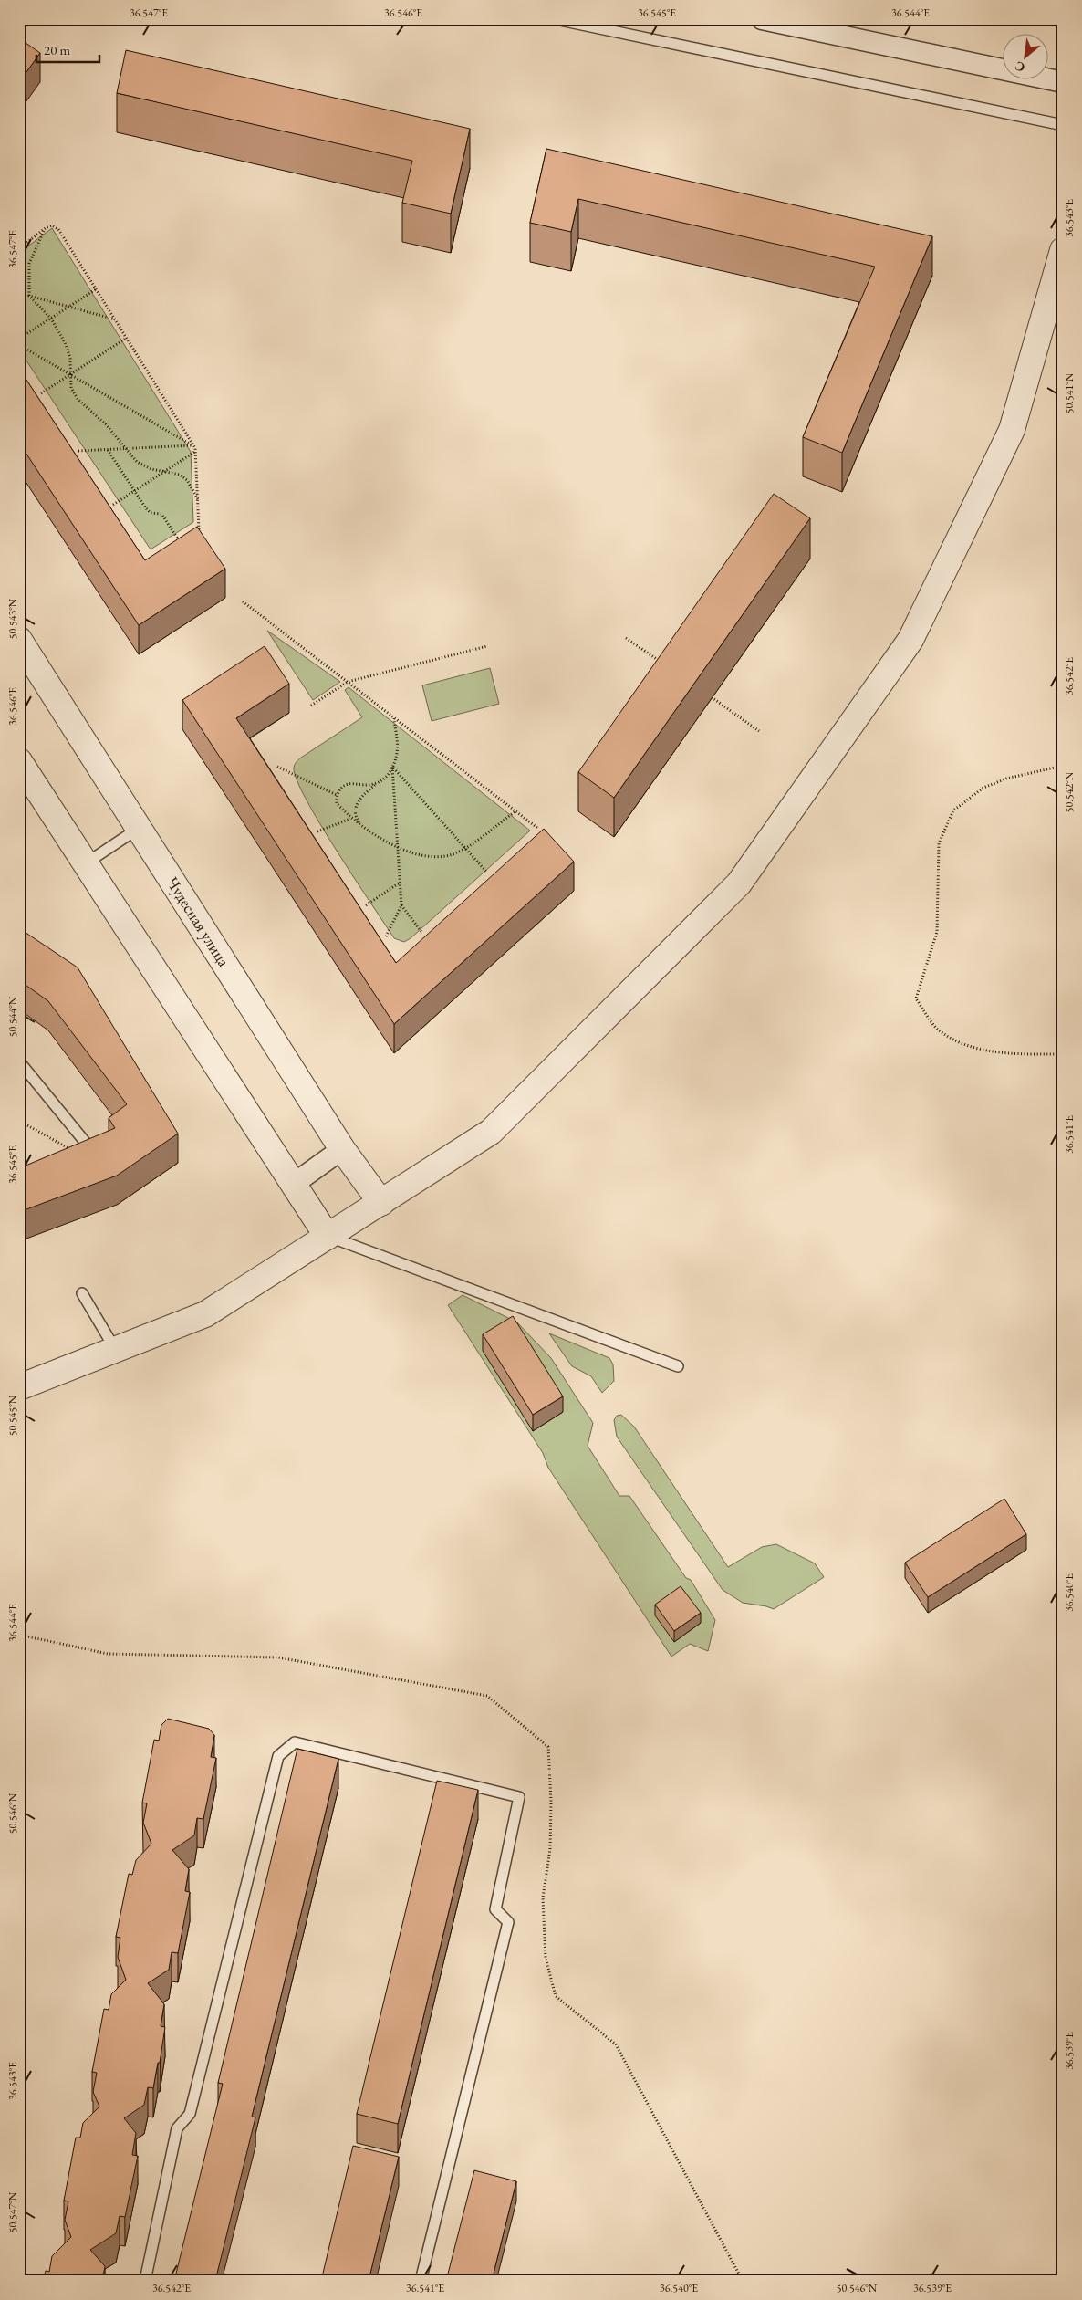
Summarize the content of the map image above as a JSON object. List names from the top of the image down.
{
  "streets": {
    "street": ["Чудесная улица"]
  },
  "scale_bar": "20 m",
  "north": "bottom left",
  "coordinates": [
    "36.547°E",
    "36.546°E",
    "36.545°E",
    "36.544°E",
    "36.543°E",
    "50.541°N",
    "50.543°N",
    "36.542°E",
    "50.542°N",
    "50.544°N",
    "36.541°E",
    "50.545°N",
    "36.540°E",
    "50.546°N",
    "36.539°E",
    "50.547°N"
  ]
}
